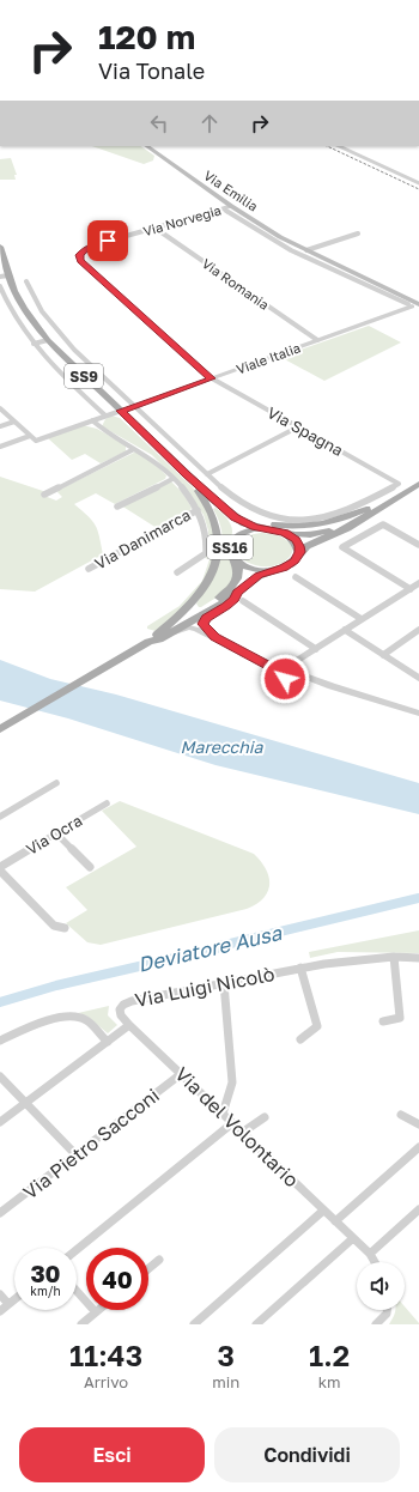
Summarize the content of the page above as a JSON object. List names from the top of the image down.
{
  "streets": {
    "main road": ["Via Emilia", "SS9", "SS16"],
    "street": [
      "Via Norvegia",
      "Via Romania",
      "Viale Italia",
      "Via Spagna",
      "Via Danimarca",
      "Via Ocra",
      "Via Luigi Nicolò",
      "Via del Volontario",
      "Via Pietro Sacconi"
    ]
  },
  "crossings": [
    ["Via Emilia", "Via Norvegia"],
    ["Via Emilia", "Viale Italia"],
    ["Via Norvegia", "Via Romania"],
    ["Via Norvegia", "Via Spagna"],
    ["Via Romania", "Viale Italia"],
    ["Viale Italia", "SS9"],
    ["Viale Italia", "Via Spagna"],
    ["SS9", "SS16"],
    ["Via Luigi Nicolò", "Via del Volontario"],
    ["Via del Volontario", "Via Pietro Sacconi"]
  ],
  "water": ["Marecchia", "Deviatore Ausa"],
  "page": {
    "turn": ["120 m", "Via Tonale"],
    "speed": "30 km/h",
    "limit": "40",
    "eta": [
      "11:43",
      "Arrivo",
      "3",
      "min",
      "1.2",
      "km"
    ],
    "buttons": ["Esci", "Condividi"]
  }
}
